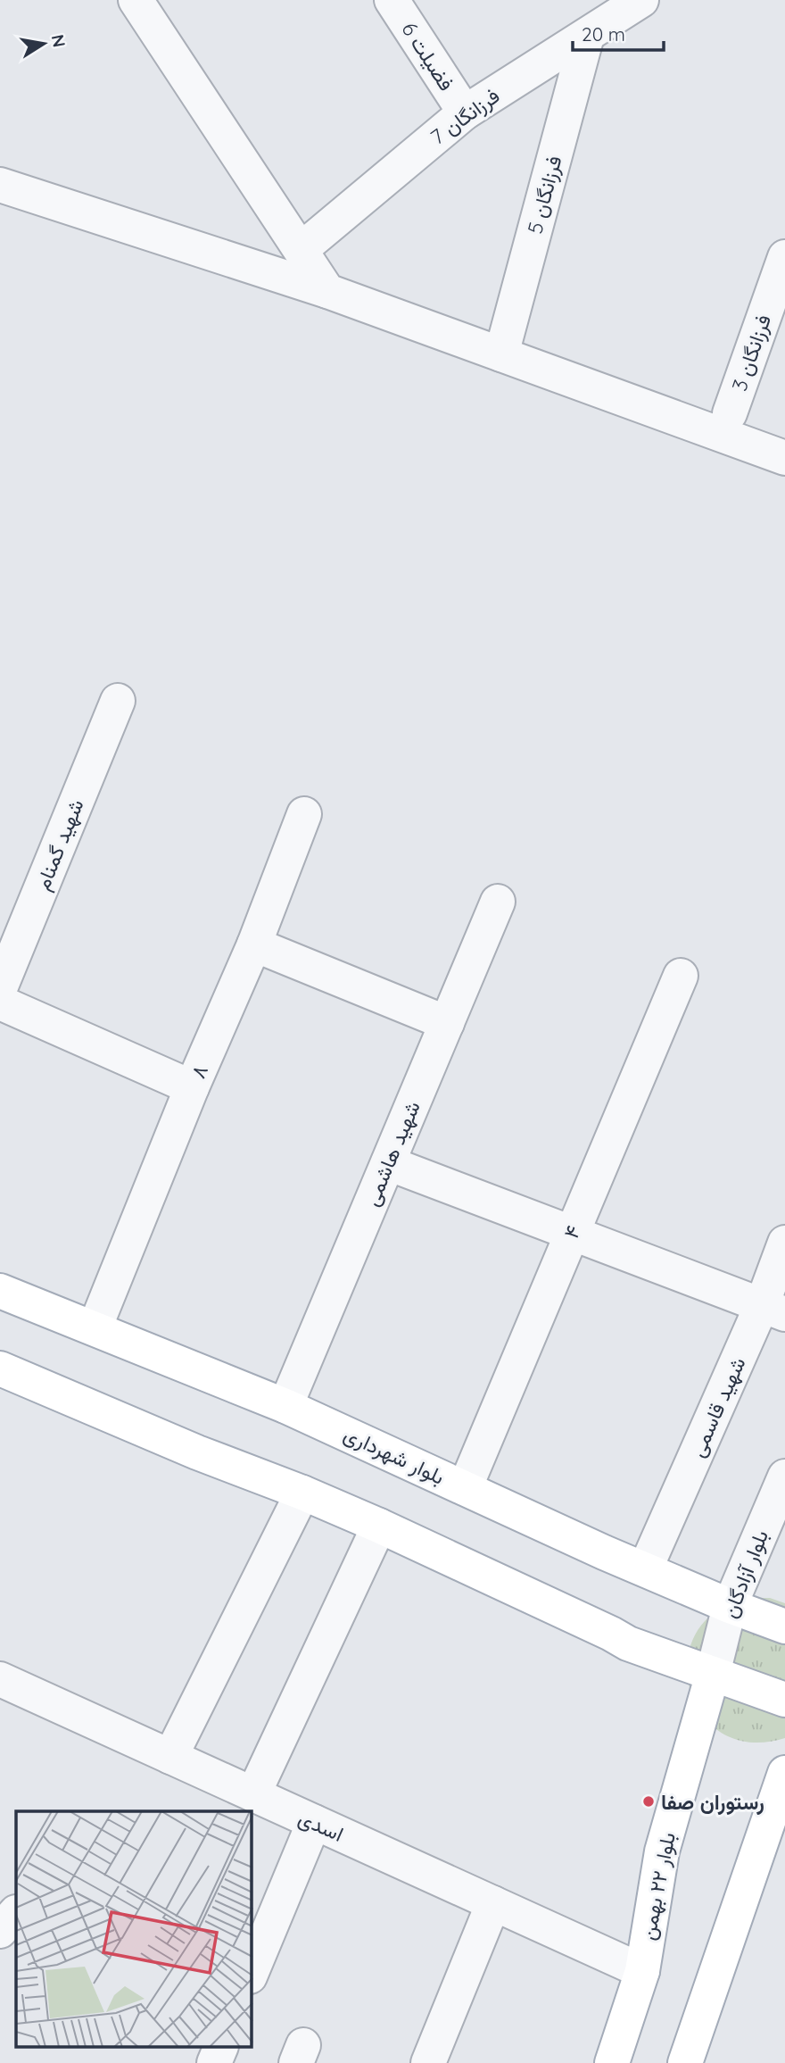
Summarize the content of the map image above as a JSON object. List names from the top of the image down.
{
  "streets": {
    "main road": ["بلوار شهرداری", "بلوار ۲۲ بهمن"],
    "street": [
      "فضیلت 6",
      "فرزانگان 7",
      "فرزانگان 5",
      "فرزانگان 3",
      "شهید گمنام",
      "۸",
      "شهید هاشمی",
      "۴",
      "شهید قاسمی",
      "بلوار آزادگان",
      "اسدی"
    ]
  },
  "crossings": [
    ["فضیلت 6", "فرزانگان 7"],
    ["فرزانگان 7", "فرزانگان 5"],
    ["۸", "بلوار شهرداری"],
    ["شهید هاشمی", "بلوار شهرداری"],
    ["۴", "بلوار شهرداری"],
    ["شهید قاسمی", "بلوار شهرداری"],
    ["بلوار شهرداری", "بلوار آزادگان"],
    ["بلوار آزادگان", "بلوار ۲۲ بهمن"],
    ["اسدی", "بلوار ۲۲ بهمن"]
  ],
  "places": ["رستوران صفا"],
  "scale_bar": "20 m",
  "north": "right"
}
